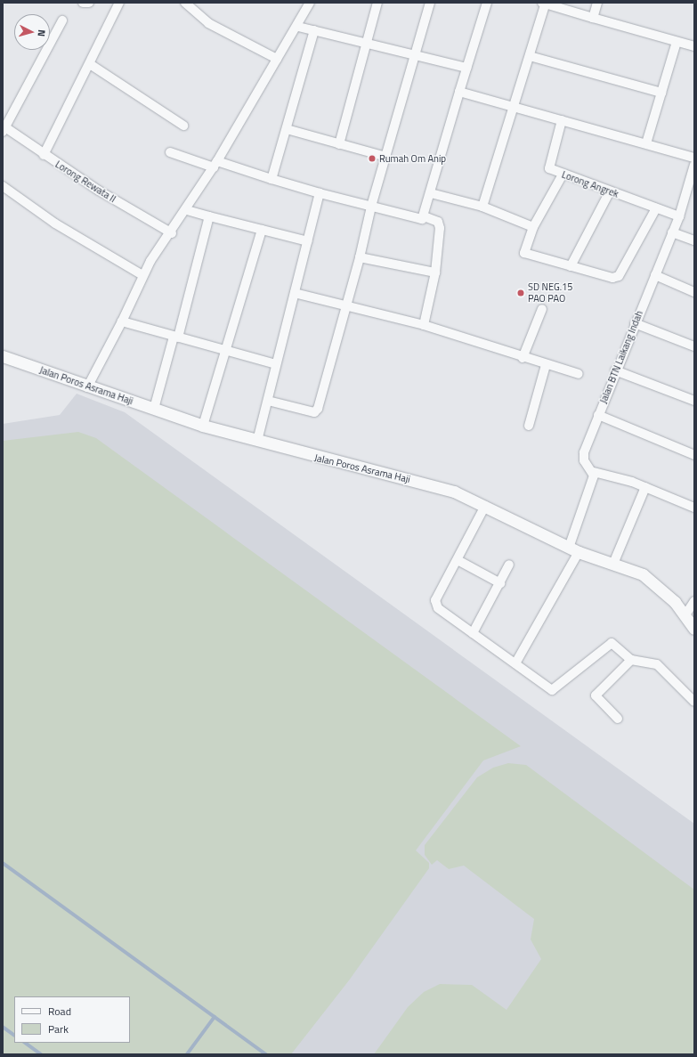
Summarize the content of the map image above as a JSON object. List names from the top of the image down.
{
  "streets": {
    "street": [
      "Lorong Rewata II",
      "Lorong Angrek",
      "Jalan BTN Laikang Indah",
      "Jalan Poros Asrama Haji"
    ]
  },
  "crossings": [
    ["Lorong Angrek", "Jalan BTN Laikang Indah"]
  ],
  "places": ["Rumah Om Anip", "SD NEG.15 PAO PAO"],
  "legend": ["Road", "Park"],
  "north": "right"
}
